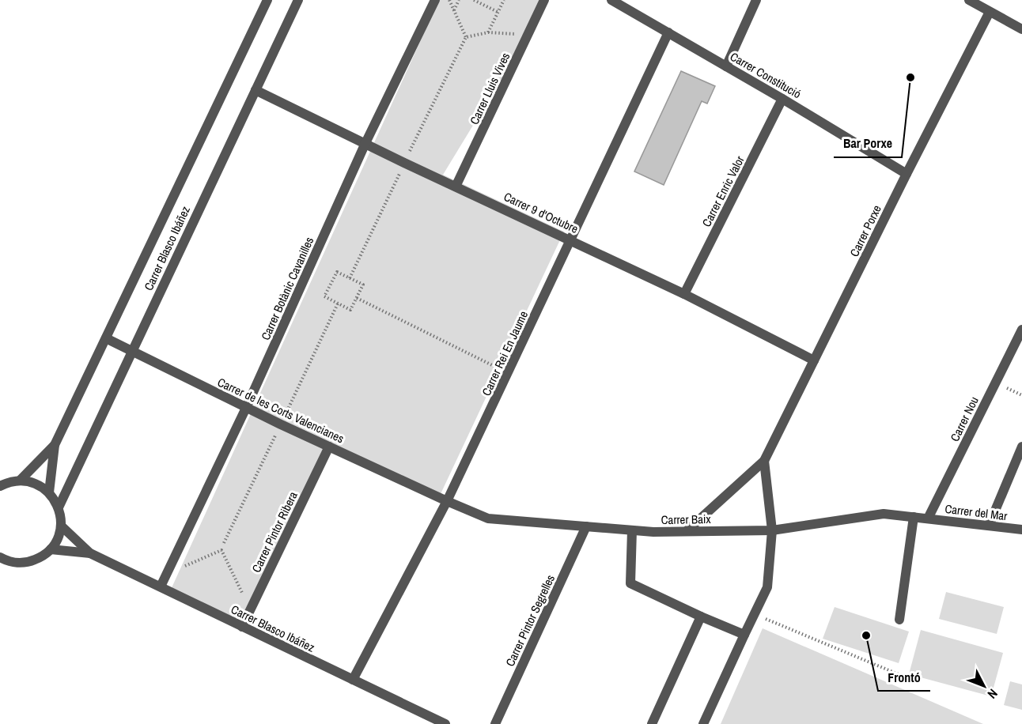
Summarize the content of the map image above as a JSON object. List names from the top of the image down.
{
  "streets": {
    "street": [
      "Carrer Constitució",
      "Carrer Lluis Vives",
      "Carrer Enric Valor",
      "Carrer 9 d'Octubre",
      "Carrer Porxe",
      "Carrer Blasco Ibáñez",
      "Carrer Botànic Cavanilles",
      "Carrer Rei En Jaume",
      "Carrer de les Corts Valencianes",
      "Carrer Nou",
      "Carrer del Mar",
      "Carrer Baix",
      "Carrer Pintor Ribera",
      "Carrer Pintor Segrelles"
    ]
  },
  "crossings": [
    ["Carrer Constitució", "Carrer Enric Valor"],
    ["Carrer Constitució", "Carrer Porxe"],
    ["Carrer Constitució", "Carrer Rei En Jaume"],
    ["Carrer Lluis Vives", "Carrer 9 d'Octubre"],
    ["Carrer Enric Valor", "Carrer 9 d'Octubre"],
    ["Carrer 9 d'Octubre", "Carrer Porxe"],
    ["Carrer 9 d'Octubre", "Carrer Blasco Ibáñez"],
    ["Carrer 9 d'Octubre", "Carrer Botànic Cavanilles"],
    ["Carrer 9 d'Octubre", "Carrer Rei En Jaume"],
    ["Carrer Porxe", "Carrer Baix"],
    ["Carrer Blasco Ibáñez", "Carrer Botànic Cavanilles"],
    ["Carrer Blasco Ibáñez", "Carrer Rei En Jaume"],
    ["Carrer Blasco Ibáñez", "Carrer de les Corts Valencianes"],
    ["Carrer Blasco Ibáñez", "Carrer Pintor Ribera"],
    ["Carrer Botànic Cavanilles", "Carrer de les Corts Valencianes"],
    ["Carrer Rei En Jaume", "Carrer de les Corts Valencianes"],
    ["Carrer Rei En Jaume", "Carrer Baix"],
    ["Carrer de les Corts Valencianes", "Carrer Baix"],
    ["Carrer de les Corts Valencianes", "Carrer Pintor Ribera"],
    ["Carrer Nou", "Carrer del Mar"],
    ["Carrer Nou", "Carrer Baix"],
    ["Carrer del Mar", "Carrer Baix"],
    ["Carrer Baix", "Carrer Pintor Segrelles"]
  ],
  "places": ["Bar Porxe", "Frontó"],
  "north": "bottom right"
}
